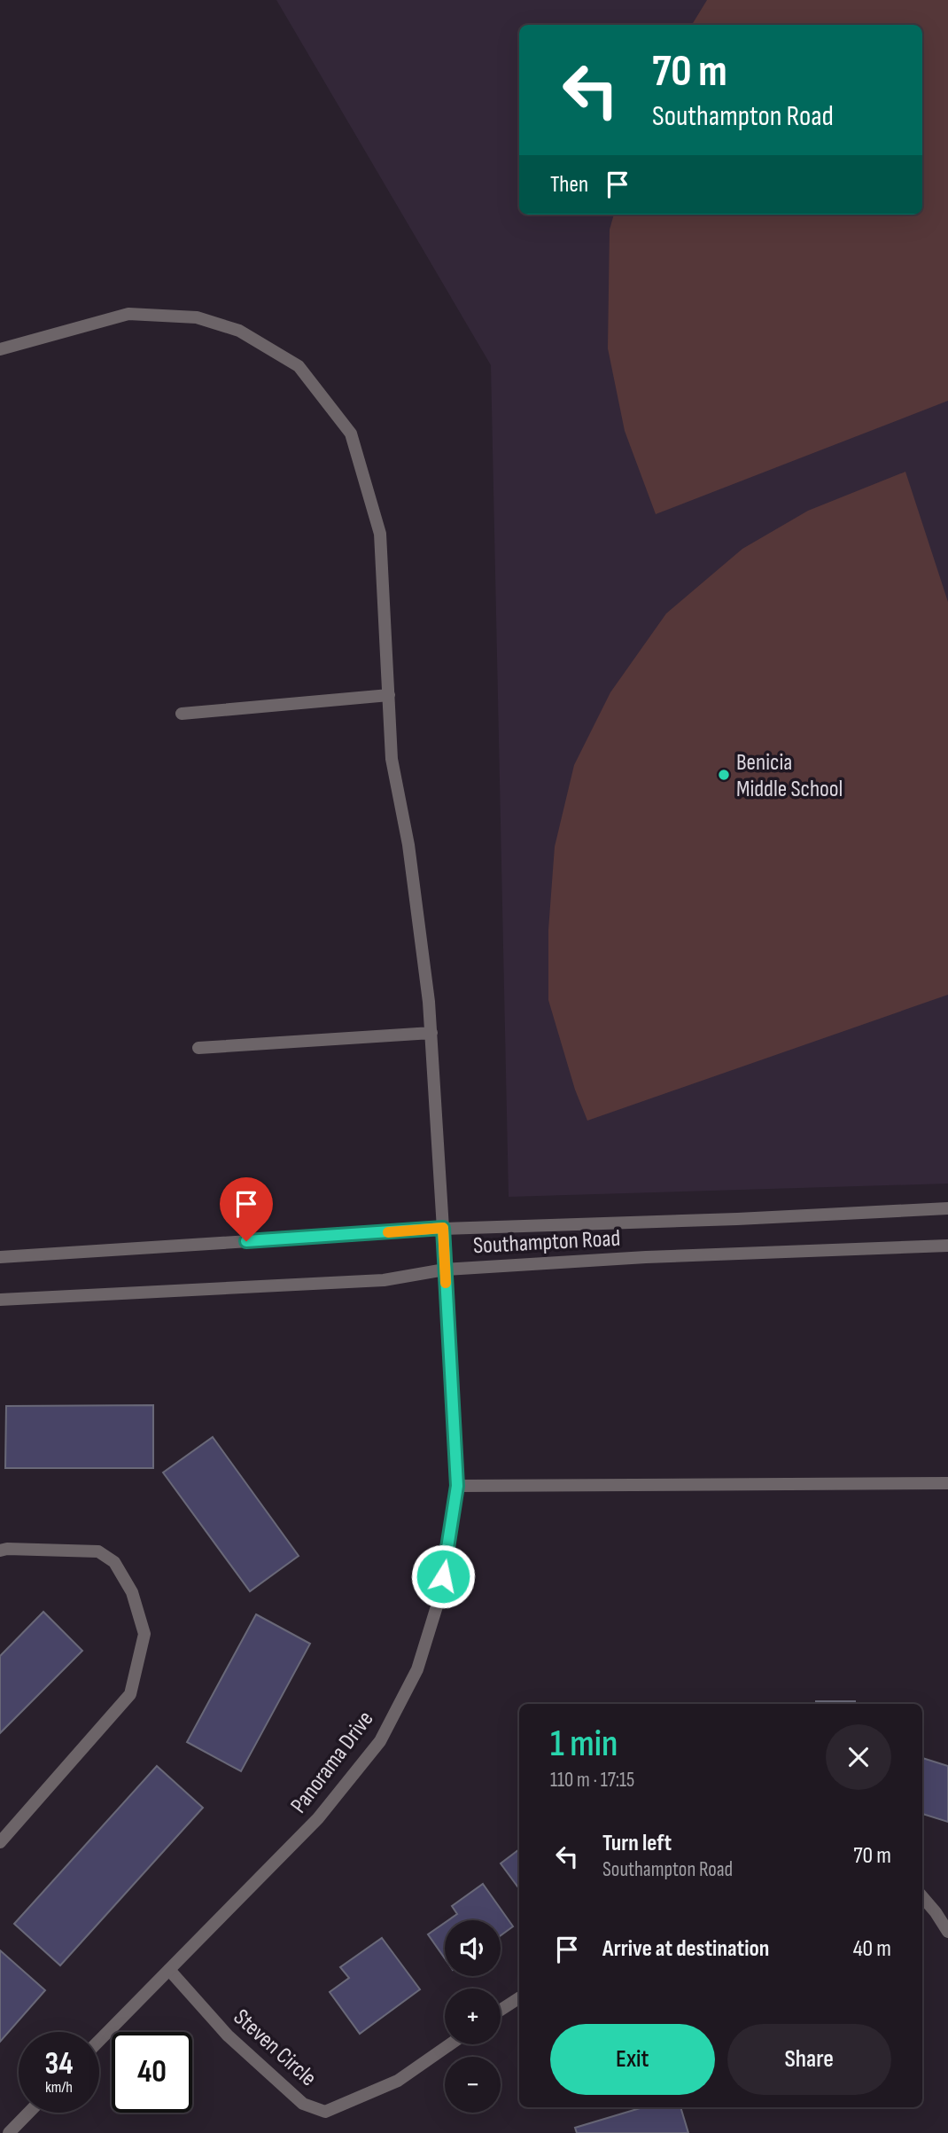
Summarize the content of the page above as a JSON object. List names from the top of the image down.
{
  "streets": {
    "street": ["Southampton Road", "Panorama Drive", "Steven Circle"]
  },
  "crossings": [
    ["Southampton Road", "Panorama Drive"],
    ["Panorama Drive", "Steven Circle"]
  ],
  "places": ["Benicia Middle School"],
  "page": {
    "turn": ["70 m", "Southampton Road"],
    "then": "Then",
    "heading": ["1 min", "110 m · 17:15"],
    "list": [
      {
        "name": "Turn left",
        "note": "Southampton Road",
        "value": "70 m"
      },
      {
        "name": "Arrive at destination",
        "value": "40 m"
      }
    ],
    "map_buttons": ["+", "−"],
    "buttons": ["Exit", "Share"],
    "speed": "34 km/h",
    "limit": "40"
  }
}
